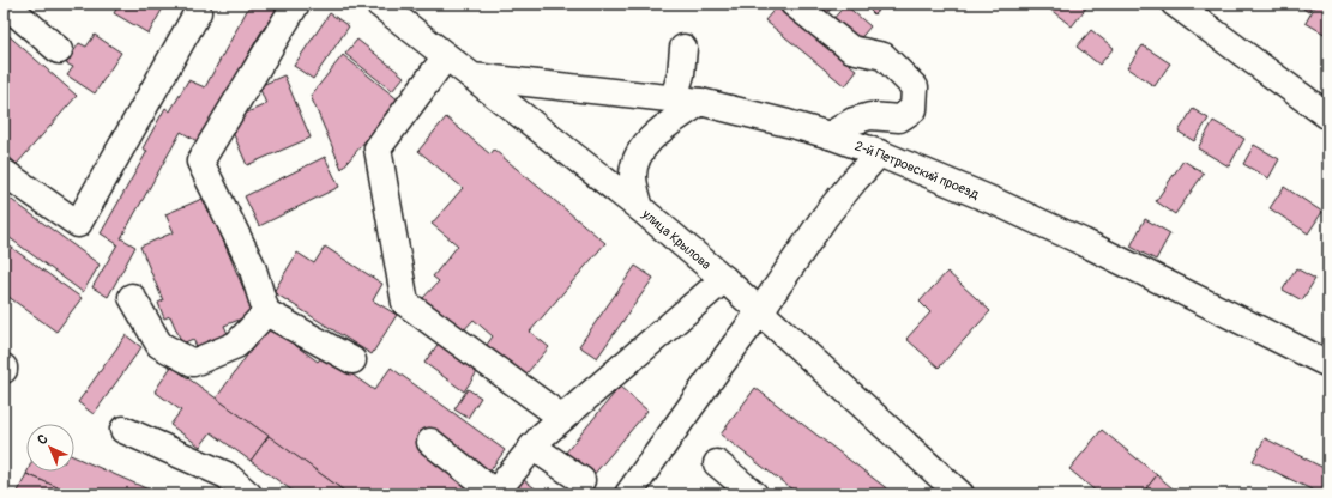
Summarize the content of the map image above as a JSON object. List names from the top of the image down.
{
  "streets": {
    "street": ["2-й Петровский проезд", "улица Крылова"]
  },
  "crossings": [
    ["2-й Петровский проезд", "улица Крылова"]
  ],
  "north": "top left"
}
